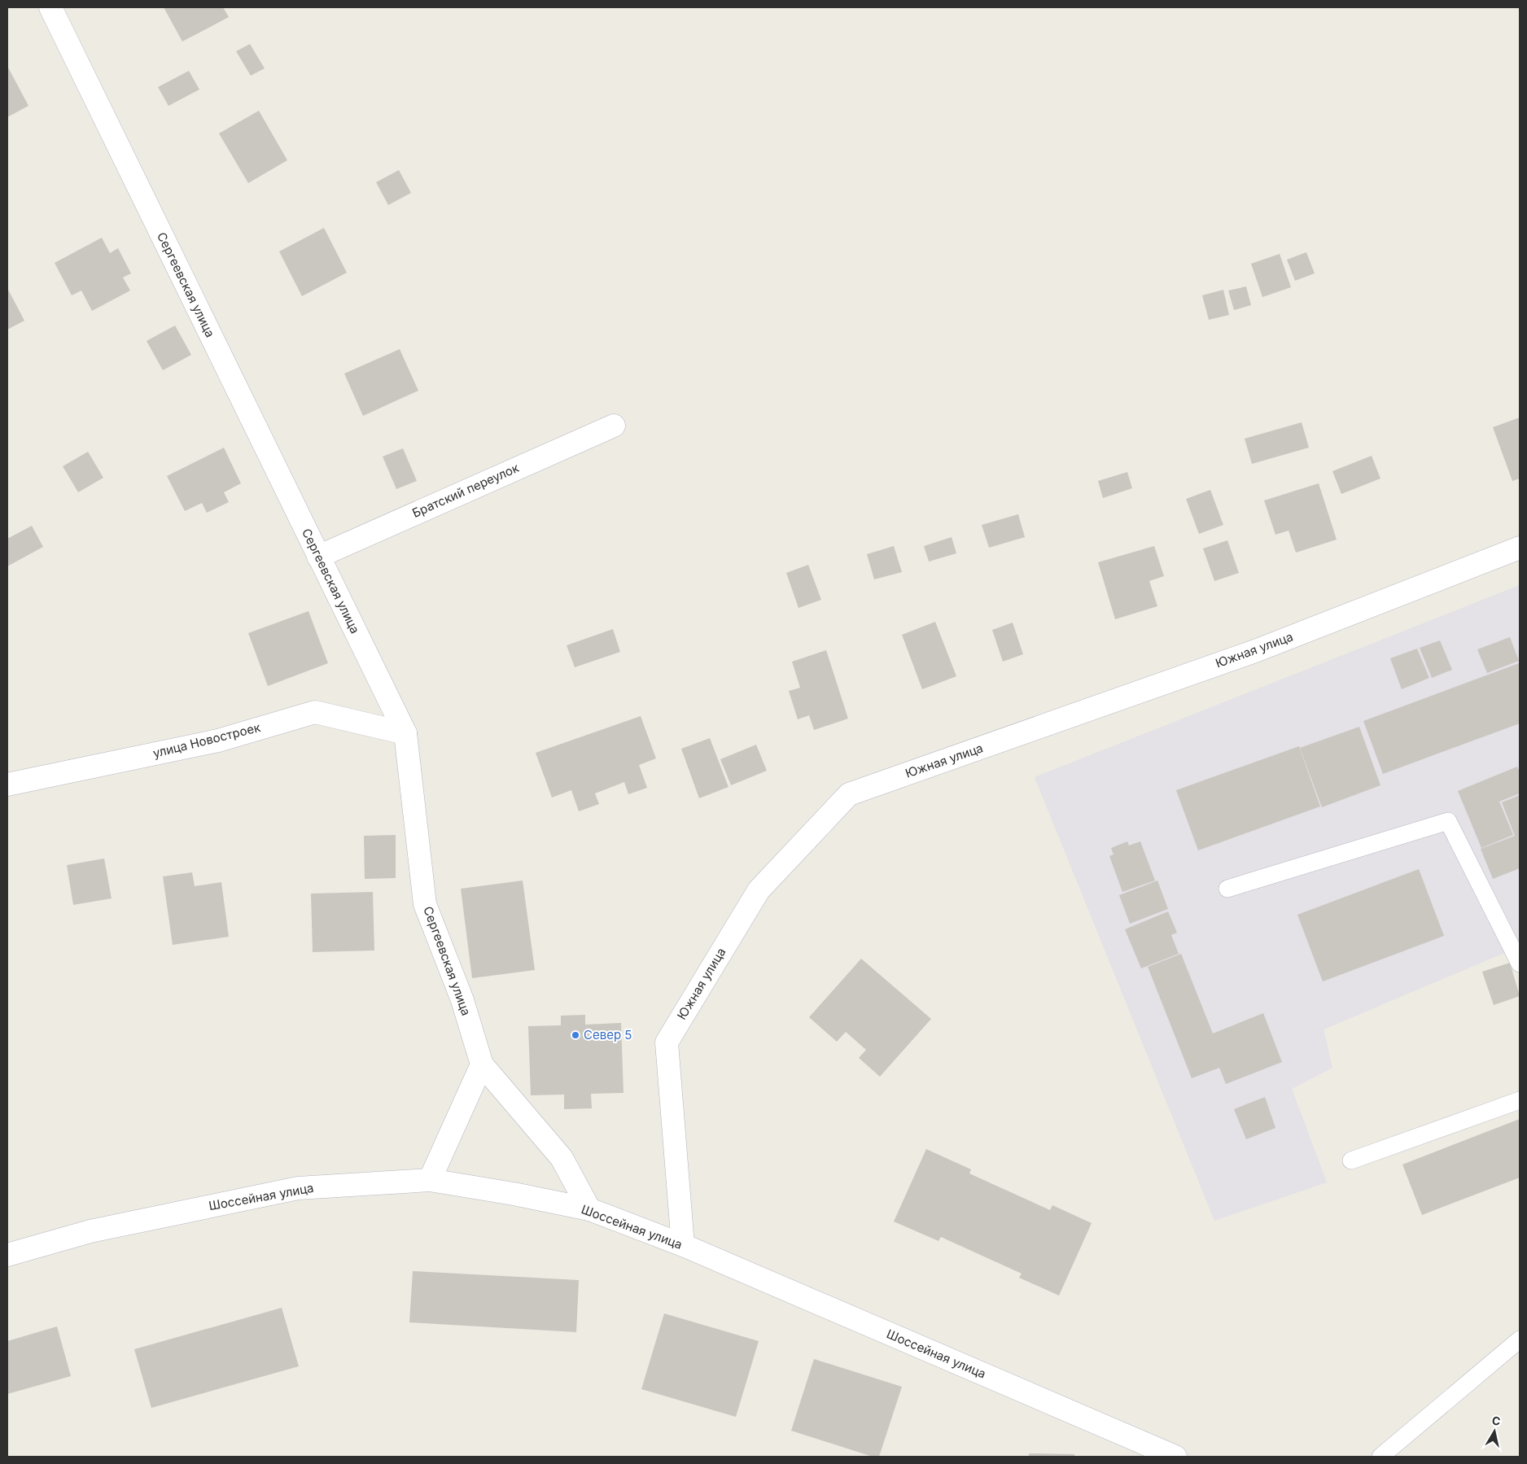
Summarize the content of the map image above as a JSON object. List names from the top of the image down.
{
  "streets": {
    "street": [
      "Сергеевская улица",
      "Братский переулок",
      "Южная улица",
      "улица Новостроек",
      "Шоссейная улица"
    ]
  },
  "crossings": [
    ["Сергеевская улица", "Братский переулок"],
    ["Сергеевская улица", "улица Новостроек"],
    ["Южная улица", "Шоссейная улица"]
  ],
  "places": ["Север 5"],
  "north": "top"
}
